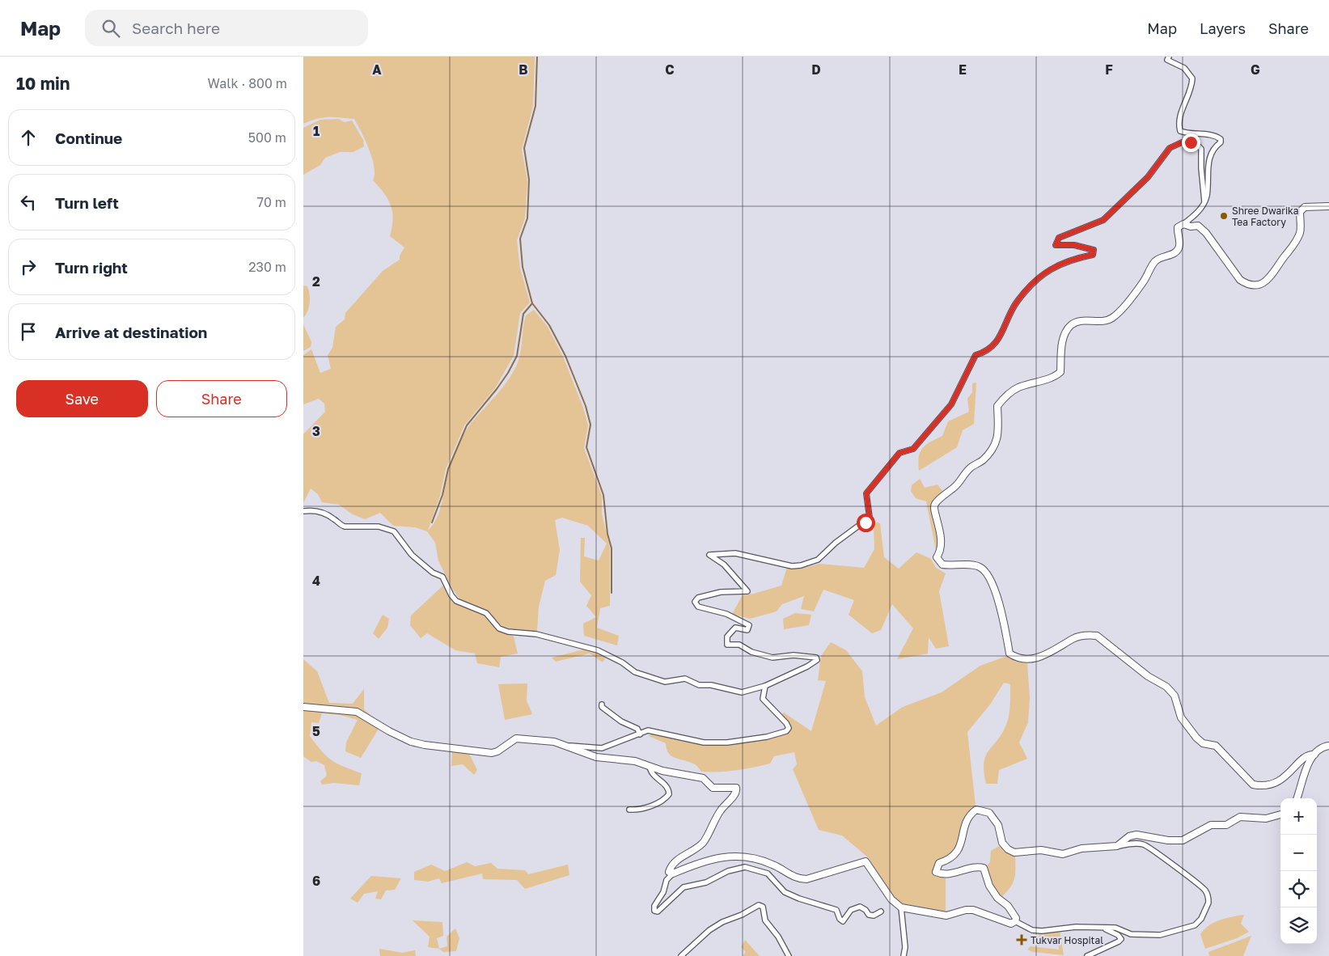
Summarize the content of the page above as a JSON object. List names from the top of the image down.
{
  "places": {
    "other": ["Shree Dwarika Tea Factory"],
    "health": ["Tukvar Hospital"]
  },
  "page": {
    "header": "Map",
    "search": "Search here",
    "nav": ["Map", "Layers", "Share"],
    "heading": ["10 min", "Walk · 800 m"],
    "list": [
      ["Continue", "500 m"],
      ["Turn left", "70 m"],
      ["Turn right", "230 m"],
      "Arrive at destination"
    ],
    "buttons": ["Save", "Share"],
    "map_buttons": ["+", "−"]
  },
  "grid": {
    "columns": [
      "A",
      "B",
      "C",
      "D",
      "E",
      "F",
      "G"
    ],
    "rows": [
      "1",
      "2",
      "3",
      "4",
      "5",
      "6"
    ]
  }
}
